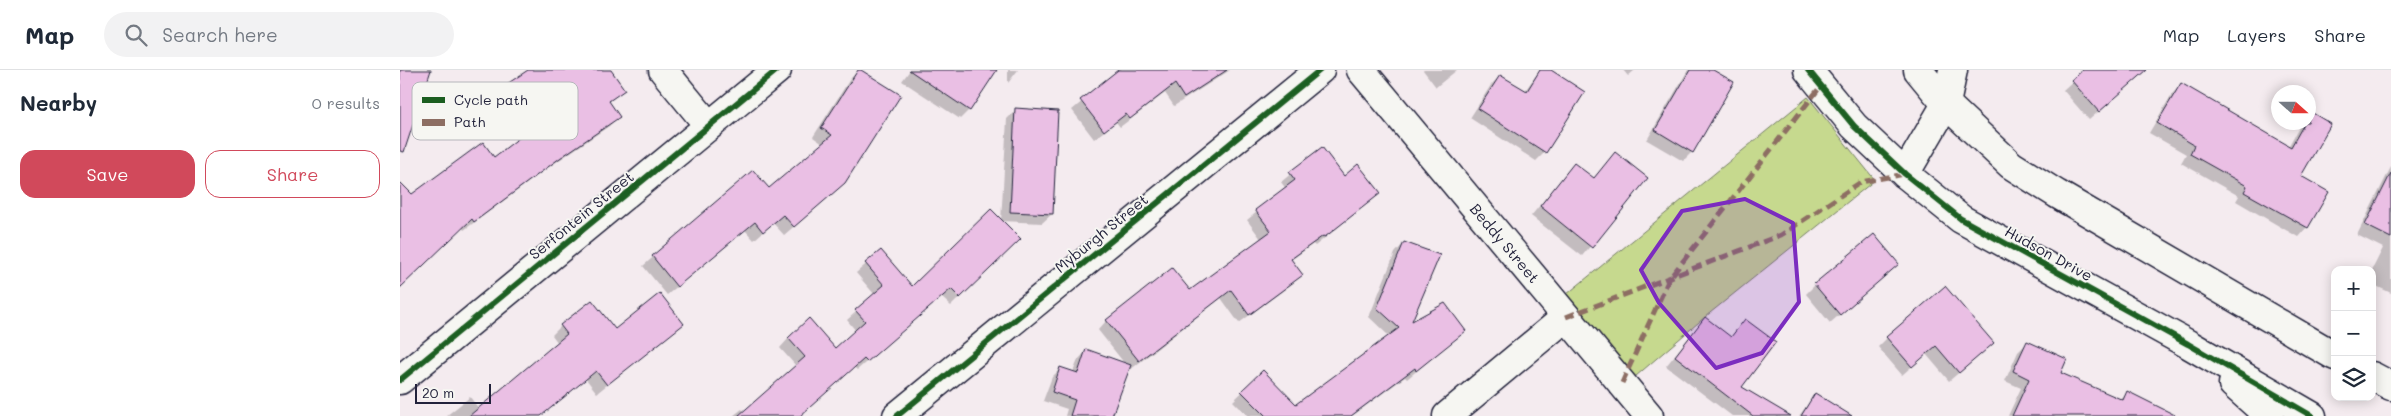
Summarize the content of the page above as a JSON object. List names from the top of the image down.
{
  "streets": {
    "street": [
      "Serfontein Street",
      "Myburgh Street",
      "Beddy Street",
      "Hudson Drive"
    ]
  },
  "legend": ["Cycle path", "Path"],
  "scale_bar": "20 m",
  "north": "right",
  "page": {
    "header": "Map",
    "search": "Search here",
    "nav": ["Map", "Layers", "Share"],
    "heading": ["Nearby", "0 results"],
    "buttons": ["Save", "Share"],
    "map_buttons": ["+", "−"],
    "scale": "20 m"
  }
}
